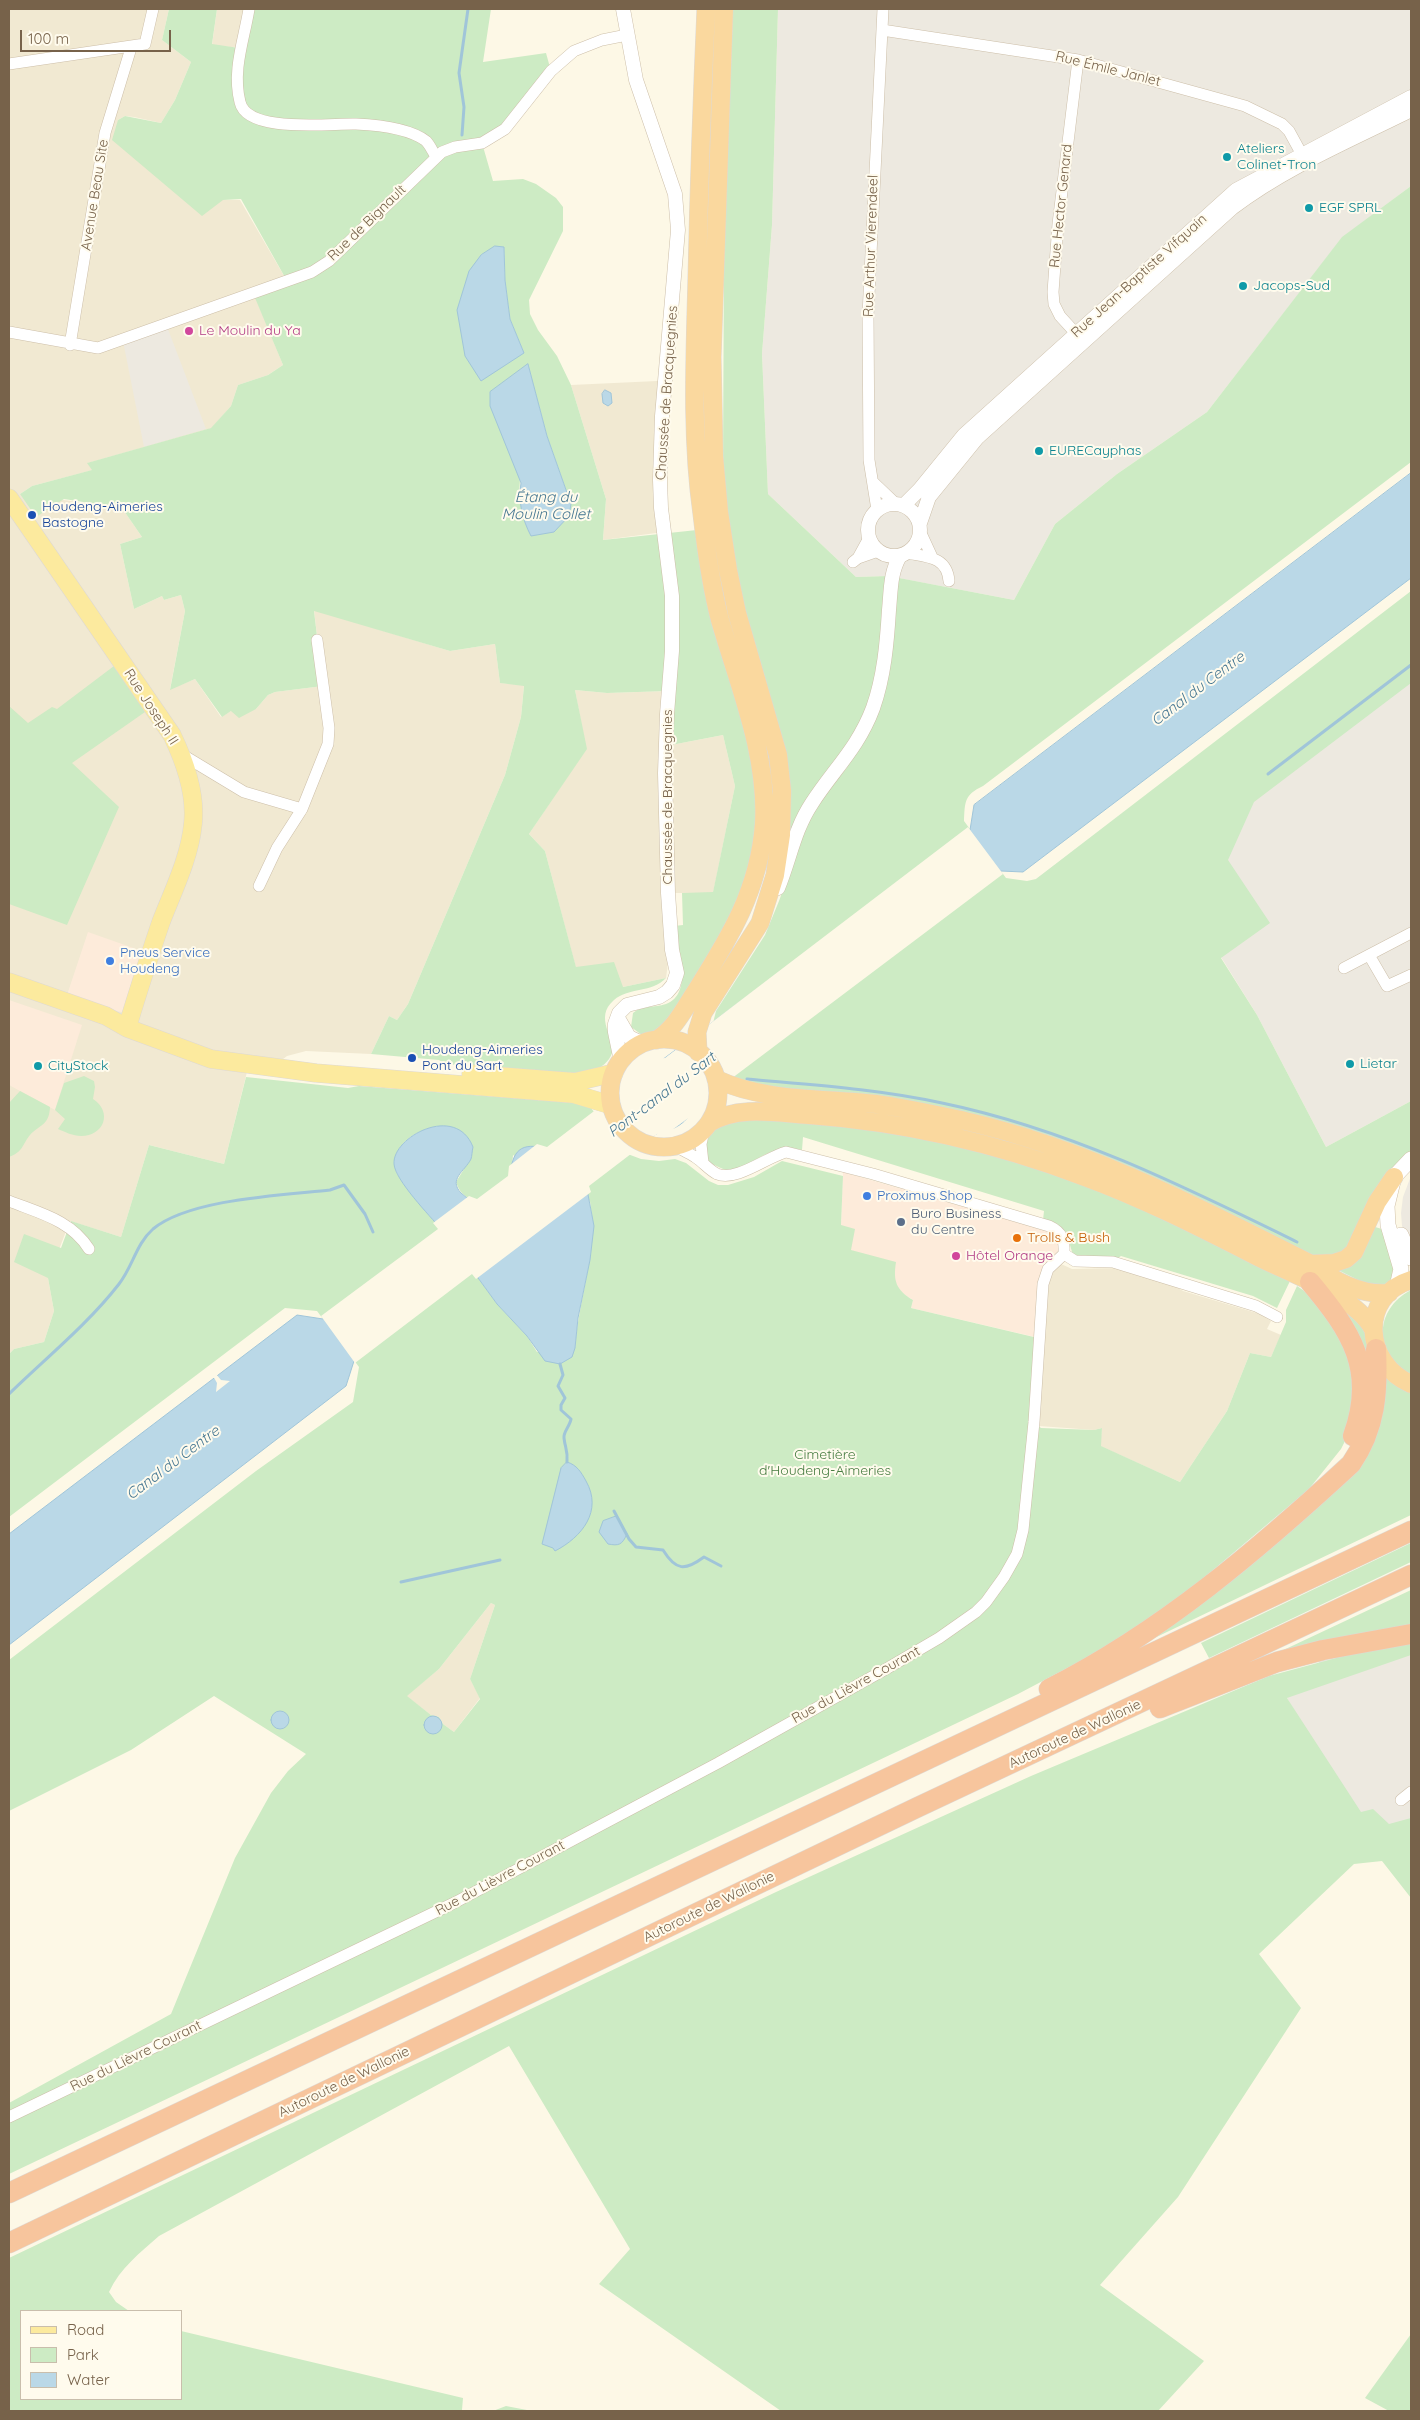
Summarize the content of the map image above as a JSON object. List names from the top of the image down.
{
  "streets": {
    "highway": ["Autoroute de Wallonie"],
    "main road": ["Rue Joseph II"],
    "street": [
      "Rue Émile Janlet",
      "Avenue Beau Site",
      "Rue Hector Genard",
      "Rue de Bignault",
      "Rue Arthur Vierendeel",
      "Rue Jean-Baptiste Vifquain",
      "Chaussée de Bracquegnies",
      "Rue du Lièvre Courant"
    ]
  },
  "crossings": [
    ["Rue Émile Janlet", "Rue Hector Genard"],
    ["Rue Émile Janlet", "Rue Arthur Vierendeel"],
    ["Rue Émile Janlet", "Rue Jean-Baptiste Vifquain"],
    ["Avenue Beau Site", "Rue de Bignault"],
    ["Rue Hector Genard", "Rue Jean-Baptiste Vifquain"],
    ["Rue de Bignault", "Chaussée de Bracquegnies"],
    ["Rue Arthur Vierendeel", "Rue Jean-Baptiste Vifquain"]
  ],
  "water": ["Étang du Moulin Collet", "Canal du Centre", "Pont-canal du Sart"],
  "parks": ["Cimetière d'Houdeng-Aimeries"],
  "places": [
    "Ateliers Colinet-Tron",
    "EGF SPRL",
    "Jacops-Sud",
    "Le Moulin du Ya",
    "EURECayphas",
    "Houdeng-Aimeries Bastogne",
    "Pneus Service Houdeng",
    "Houdeng-Aimeries Pont du Sart",
    "Lietar",
    "CityStock",
    "Proximus Shop",
    "Buro Business du Centre",
    "Trolls & Bush",
    "Hôtel Orange"
  ],
  "legend": ["Road", "Park", "Water"],
  "scale_bar": "100 m"
}
